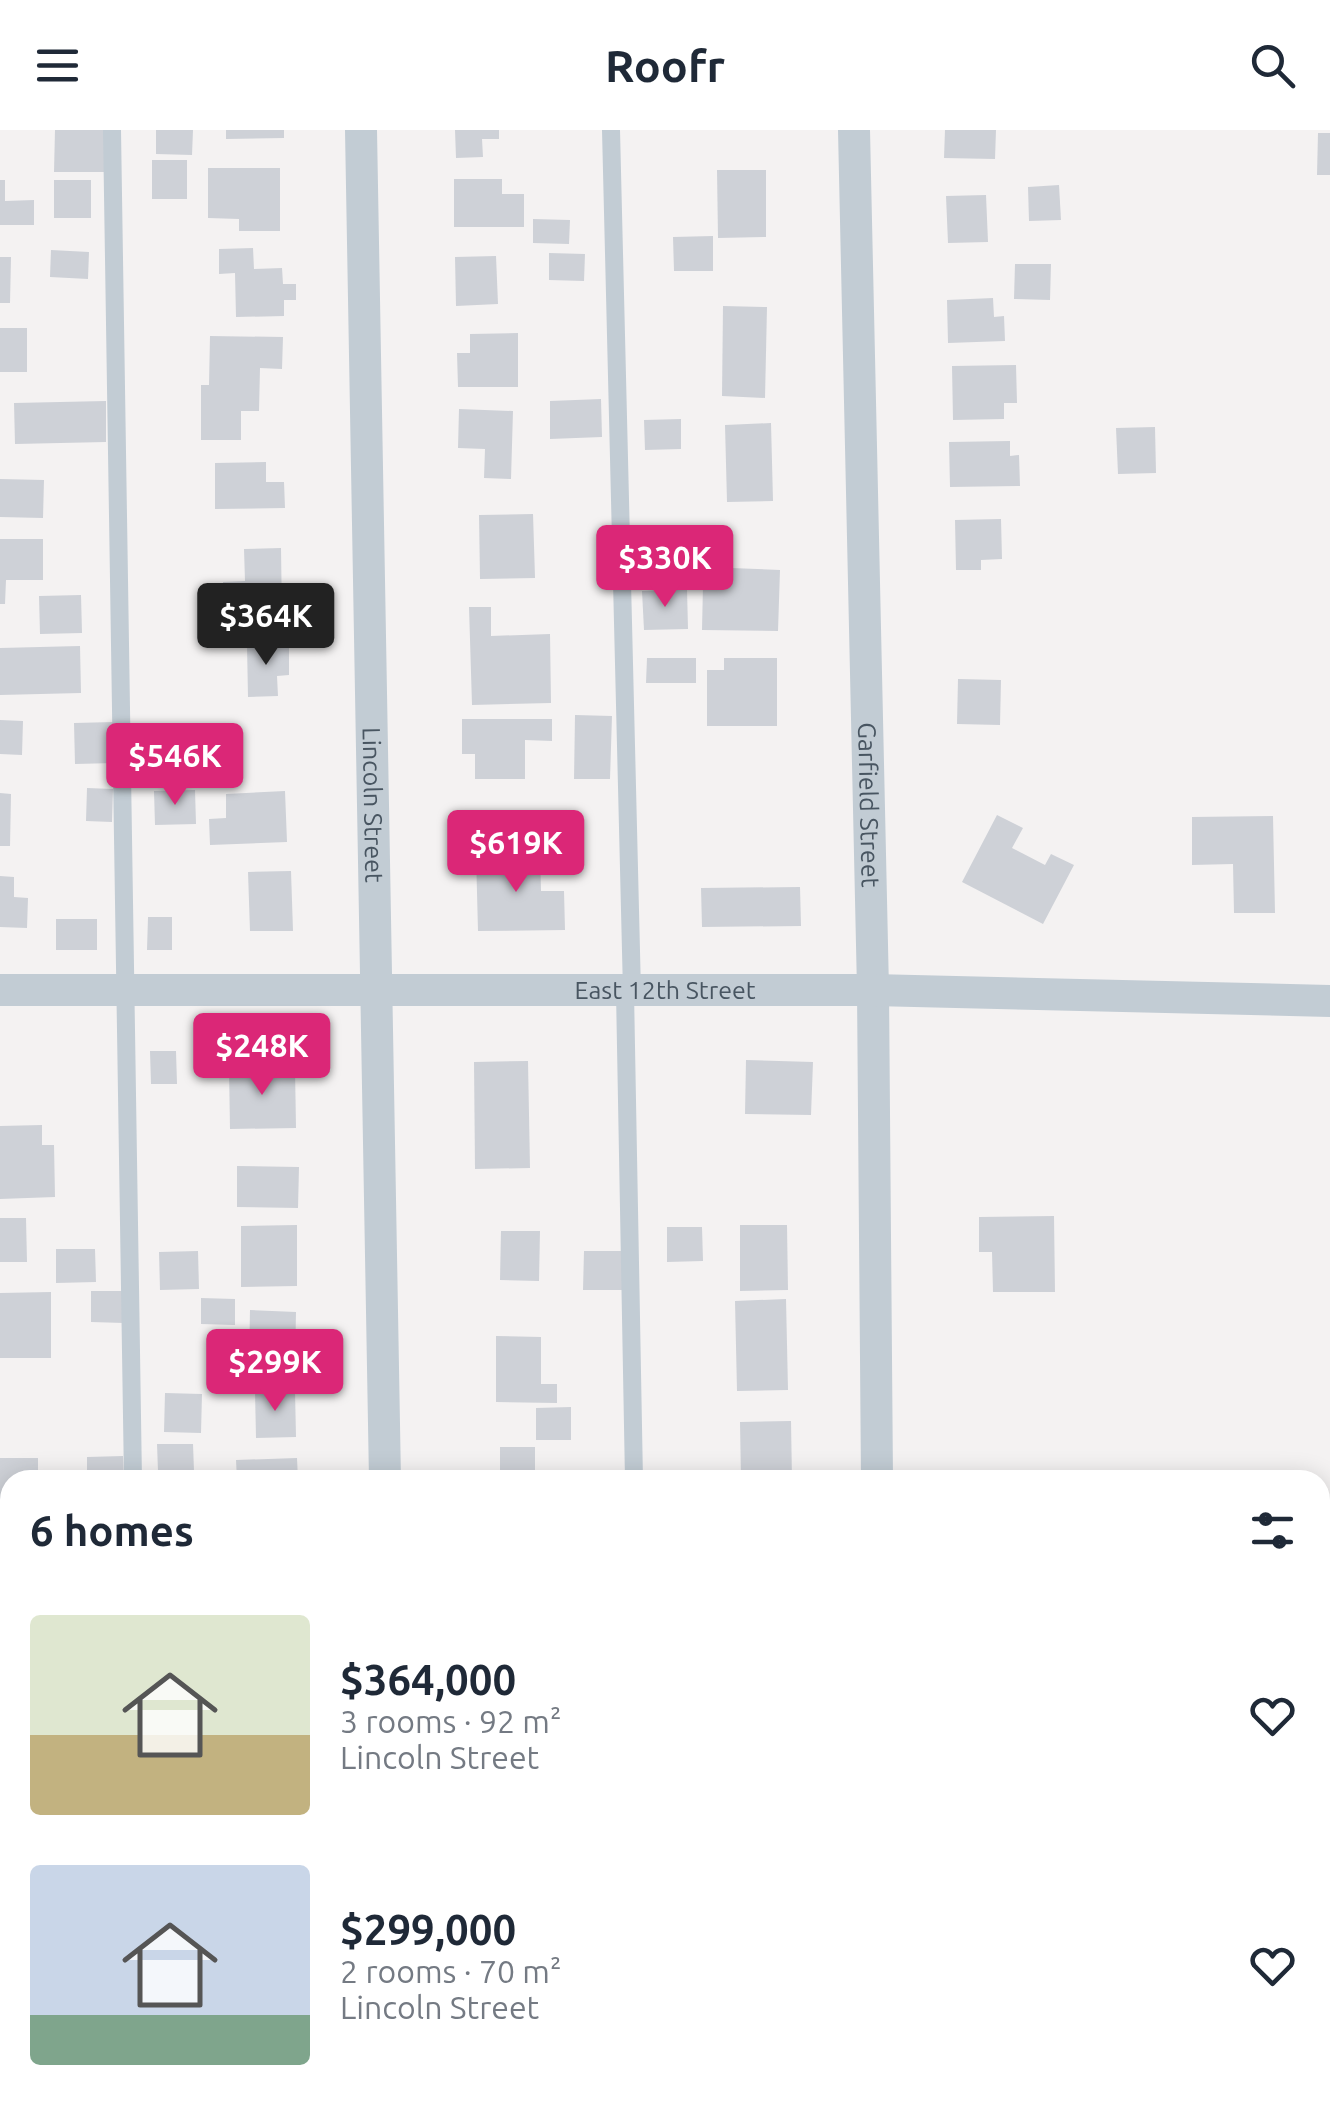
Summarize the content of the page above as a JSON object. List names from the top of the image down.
{
  "streets": {
    "street": ["Lincoln Street", "Garfield Street", "East 12th Street"]
  },
  "crossings": [
    ["Lincoln Street", "East 12th Street"],
    ["Garfield Street", "East 12th Street"]
  ],
  "page": {
    "header": "Roofr",
    "price": [
      "$330K",
      "$364K",
      "$546K",
      "$619K",
      "$248K",
      "$299K"
    ],
    "heading": "6 homes",
    "list": [
      {
        "name": "$364,000",
        "note": "3 rooms · 92 m² · Lincoln Street"
      },
      {
        "name": "$299,000",
        "note": "2 rooms · 70 m² · Lincoln Street"
      }
    ]
  }
}
